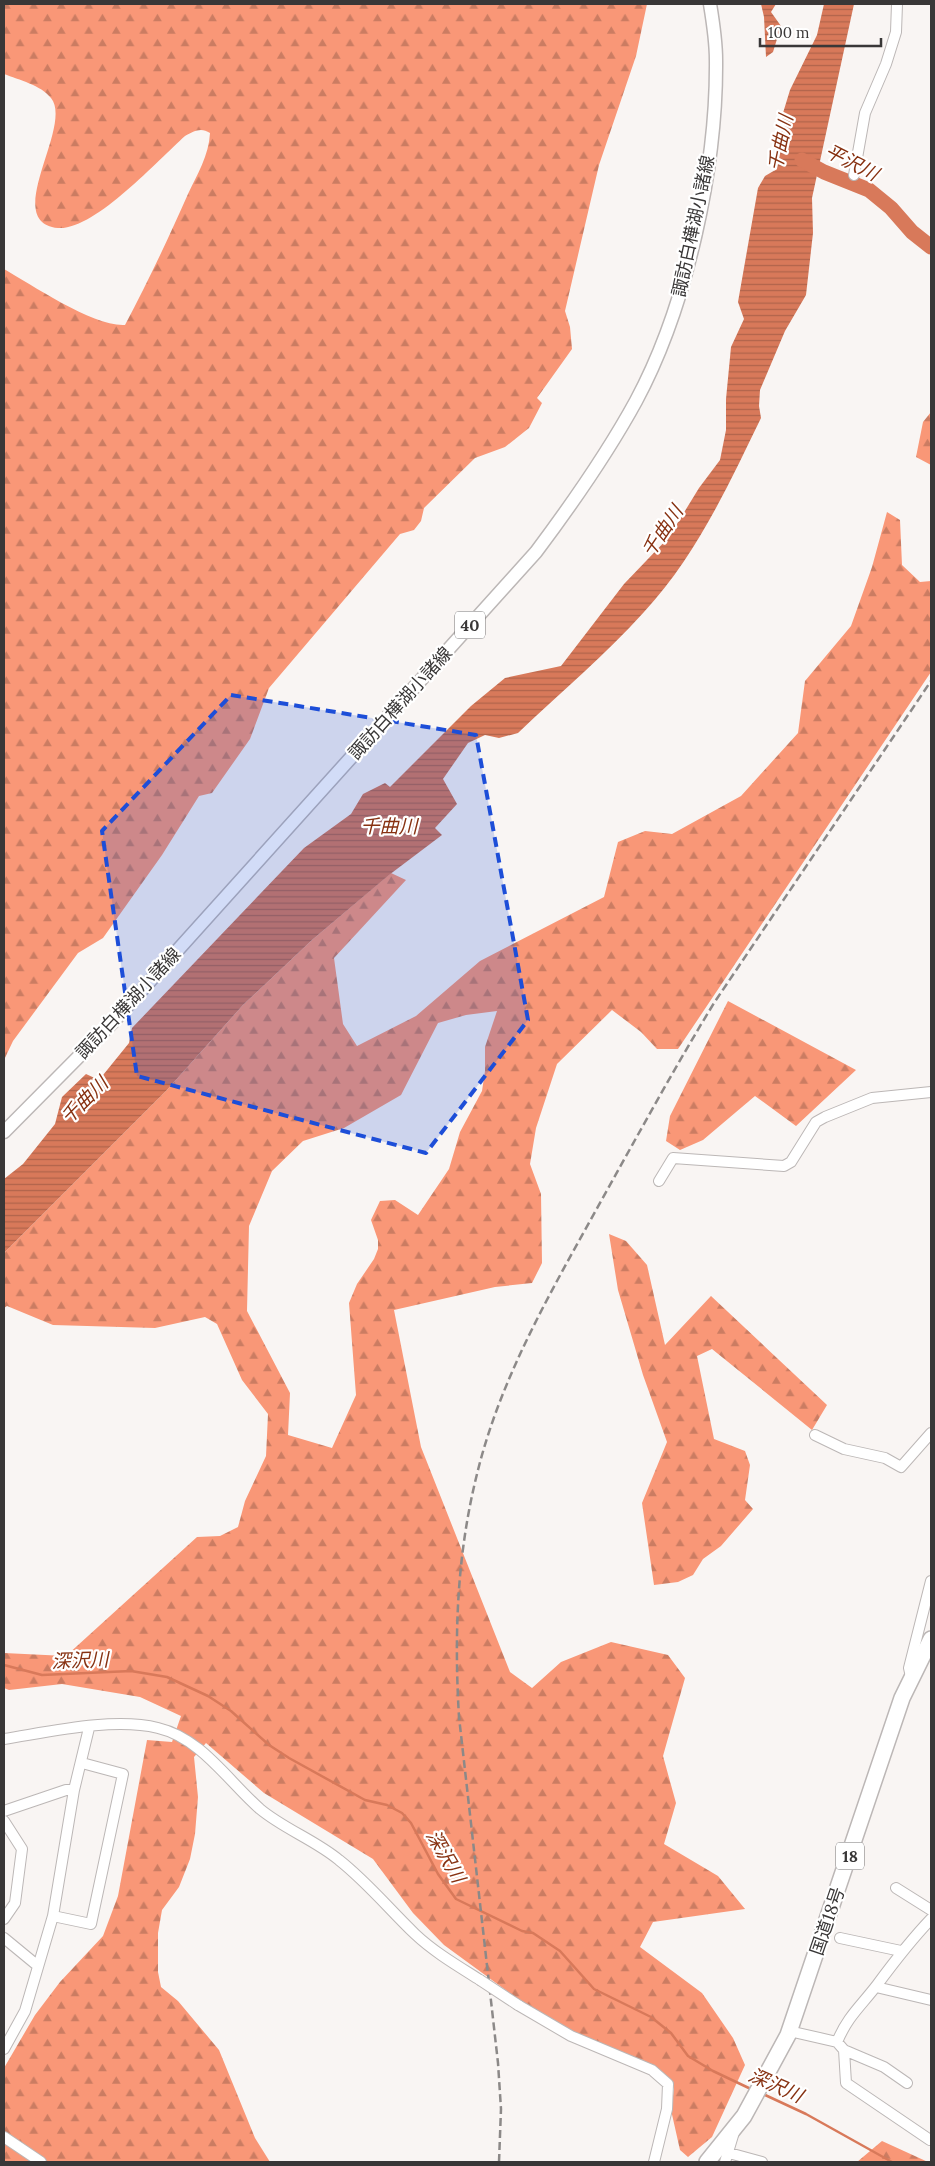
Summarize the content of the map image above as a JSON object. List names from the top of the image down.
{
  "streets": {
    "highway": ["18", "国道18号"],
    "main road": ["諏訪白樺湖小諸線", "40"]
  },
  "water": ["千曲川", "平沢川", "深沢川"],
  "scale_bar": "100 m"
}
